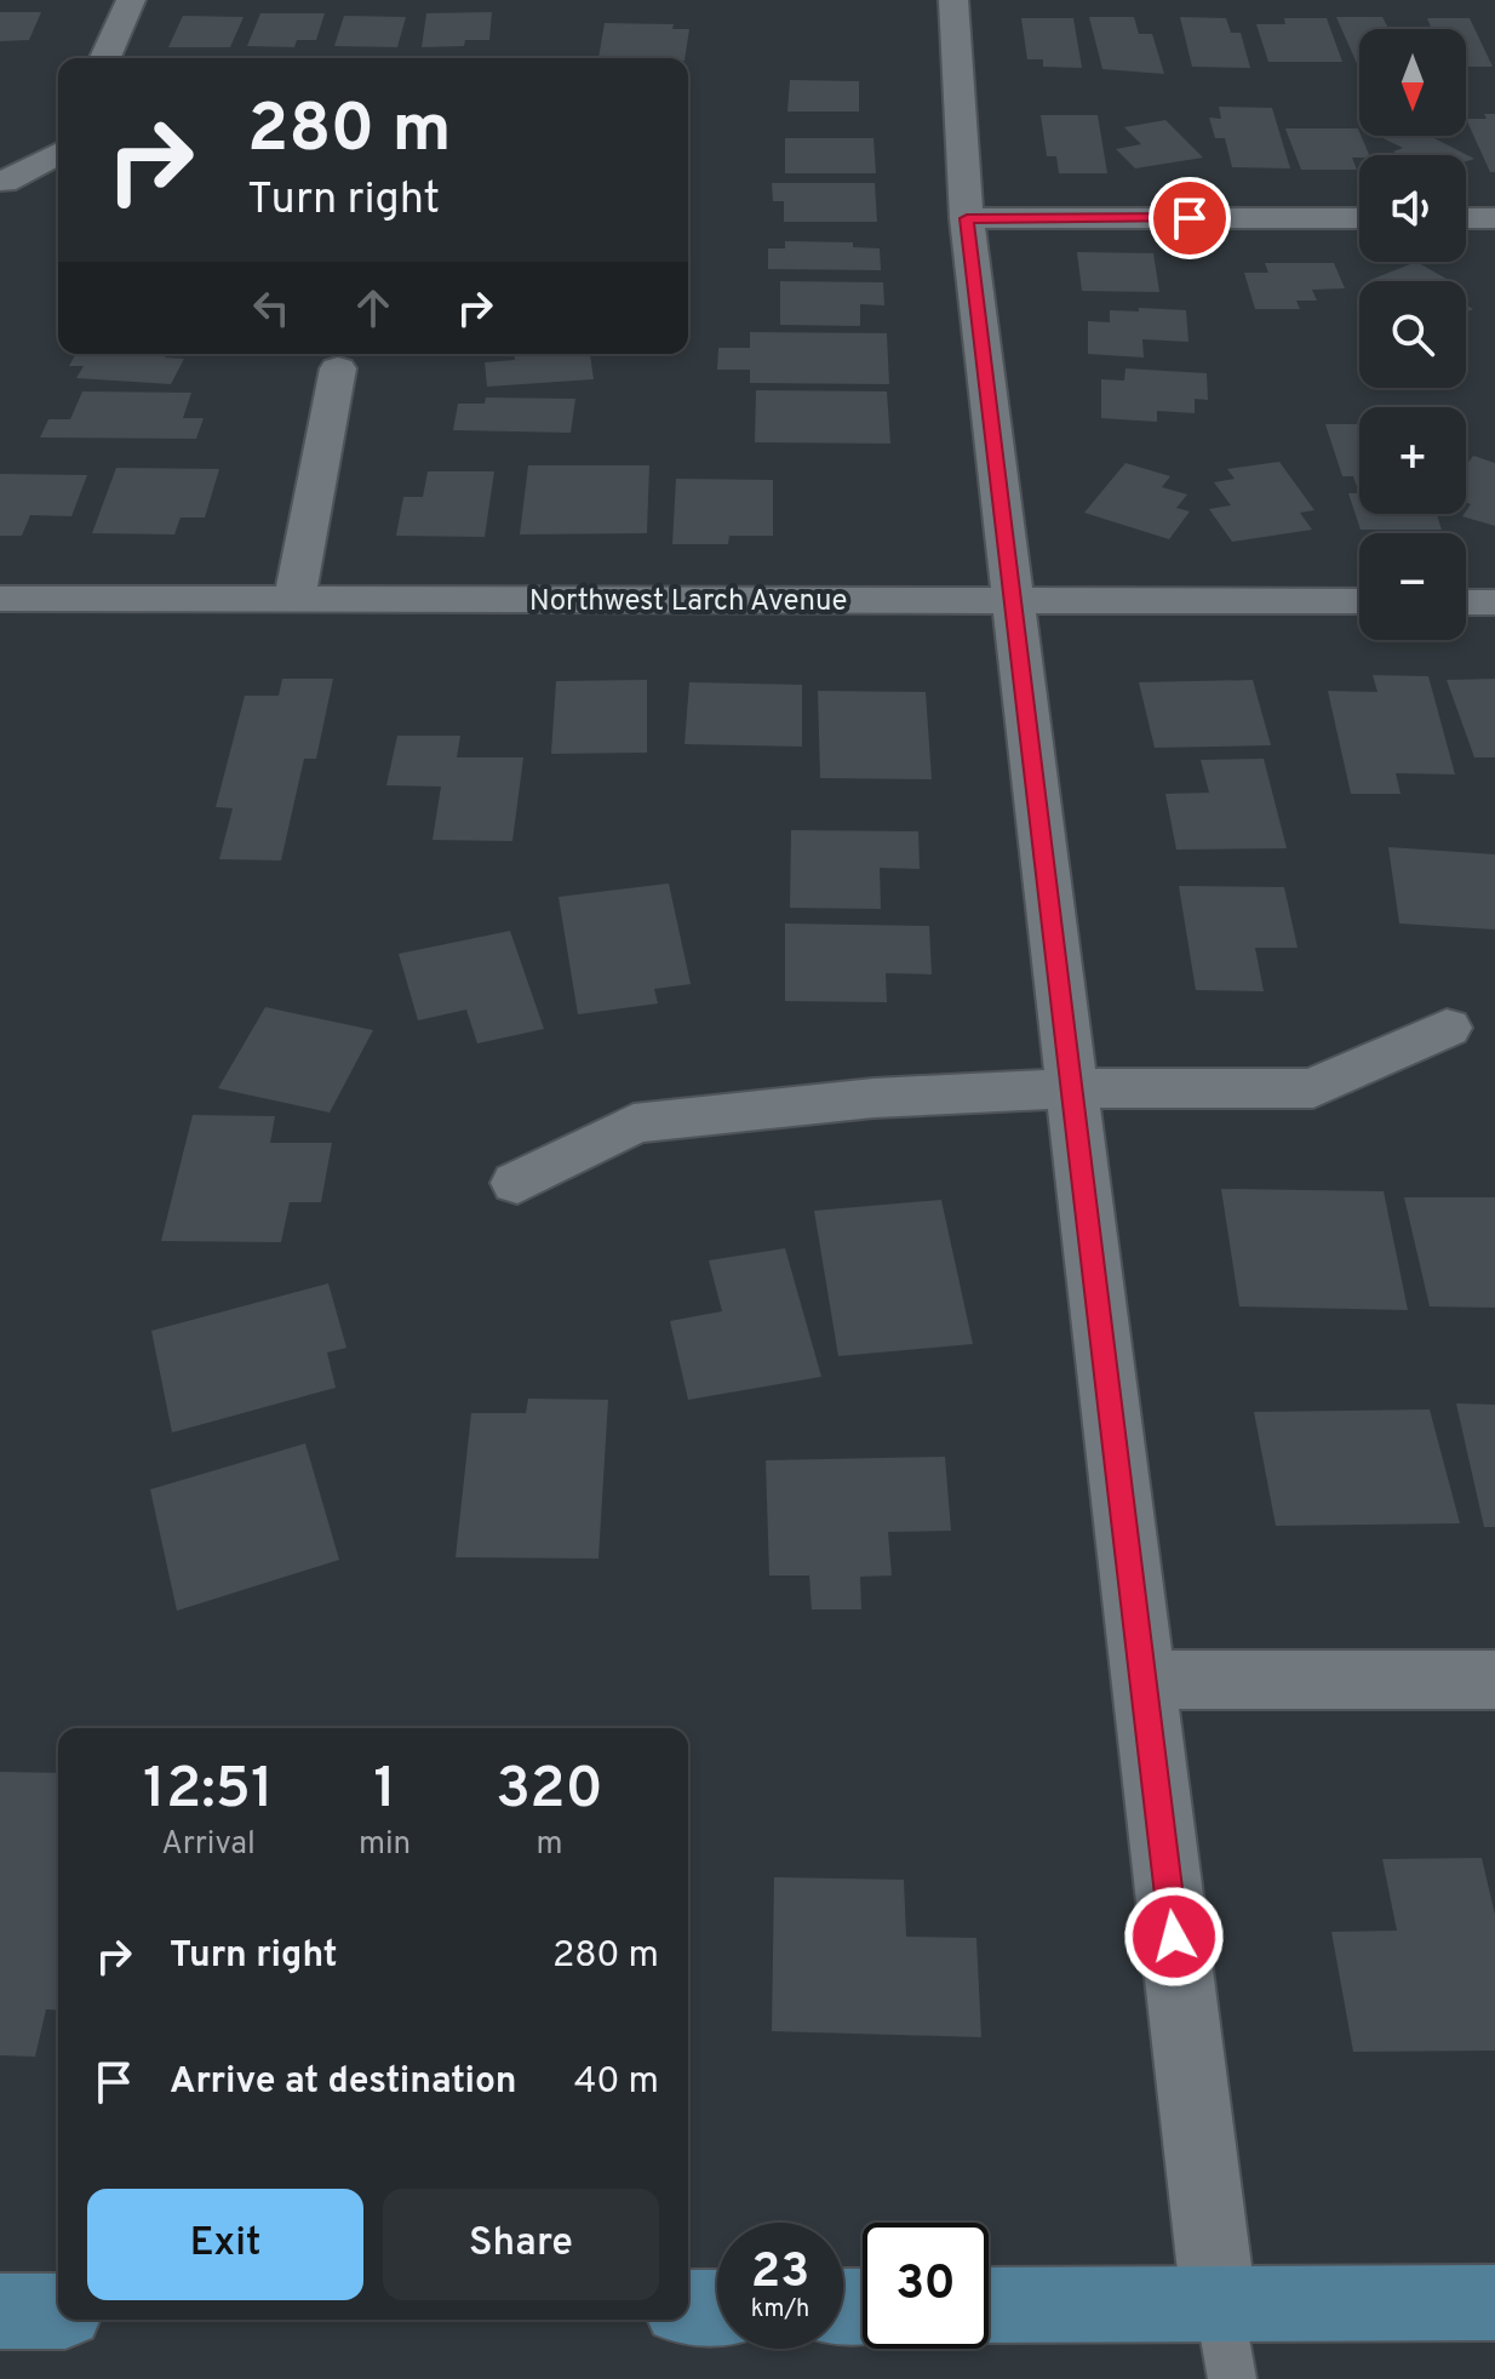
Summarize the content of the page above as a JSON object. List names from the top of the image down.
{
  "streets": {
    "street": ["Northwest Larch Avenue"]
  },
  "north": "bottom",
  "page": {
    "map_buttons": ["+", "−"],
    "turn": ["280 m", "Turn right"],
    "eta": [
      "12:51",
      "Arrival",
      "1",
      "min",
      "320",
      "m"
    ],
    "list": [
      {
        "name": "Turn right",
        "value": "280 m"
      },
      {
        "name": "Arrive at destination",
        "value": "40 m"
      }
    ],
    "buttons": ["Exit", "Share"],
    "speed": "23 km/h",
    "limit": "30"
  }
}
